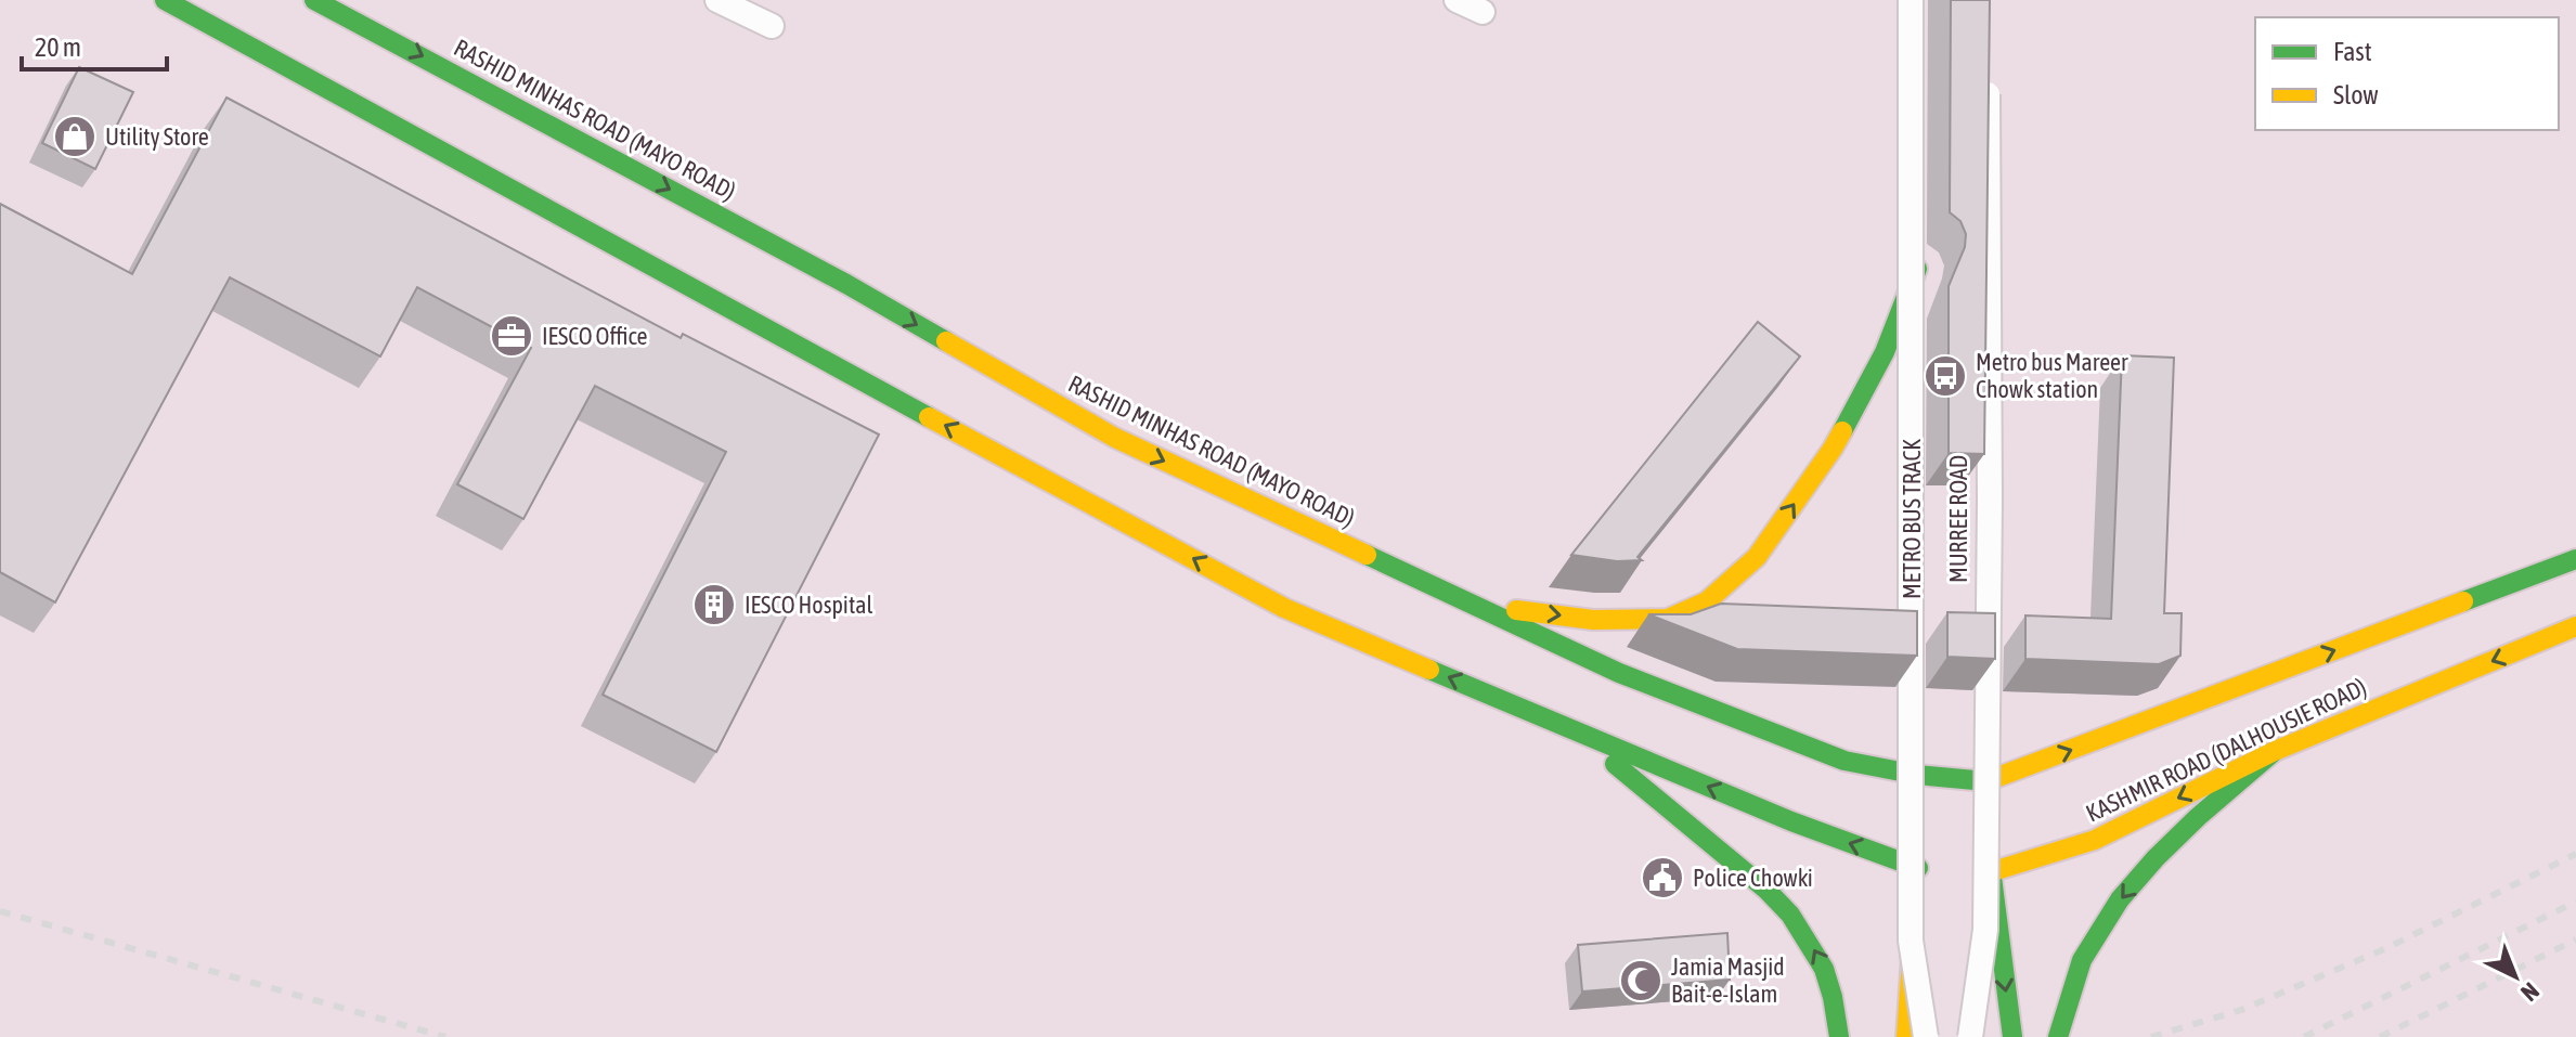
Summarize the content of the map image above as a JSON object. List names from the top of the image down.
{
  "streets": {
    "main road": ["RASHID MINHAS ROAD (MAYO ROAD)", "MURREE ROAD", "KASHMIR ROAD (DALHOUSIE ROAD)"],
    "lane": ["METRO BUS TRACK"]
  },
  "crossings": [
    ["RASHID MINHAS ROAD (MAYO ROAD)", "MURREE ROAD"],
    ["RASHID MINHAS ROAD (MAYO ROAD)", "KASHMIR ROAD (DALHOUSIE ROAD)"],
    ["MURREE ROAD", "KASHMIR ROAD (DALHOUSIE ROAD)"]
  ],
  "places": {
    "shop": ["Utility Store"],
    "office": ["IESCO Office"],
    "bus stop": ["Metro bus Mareer Chowk station"],
    "building": ["IESCO Hospital"],
    "public building": ["Police Chowki"],
    "mosque": ["Jamia Masjid Bait-e-Islam"]
  },
  "legend": ["Fast", "Slow"],
  "scale_bar": "20 m",
  "north": "bottom right"
}
